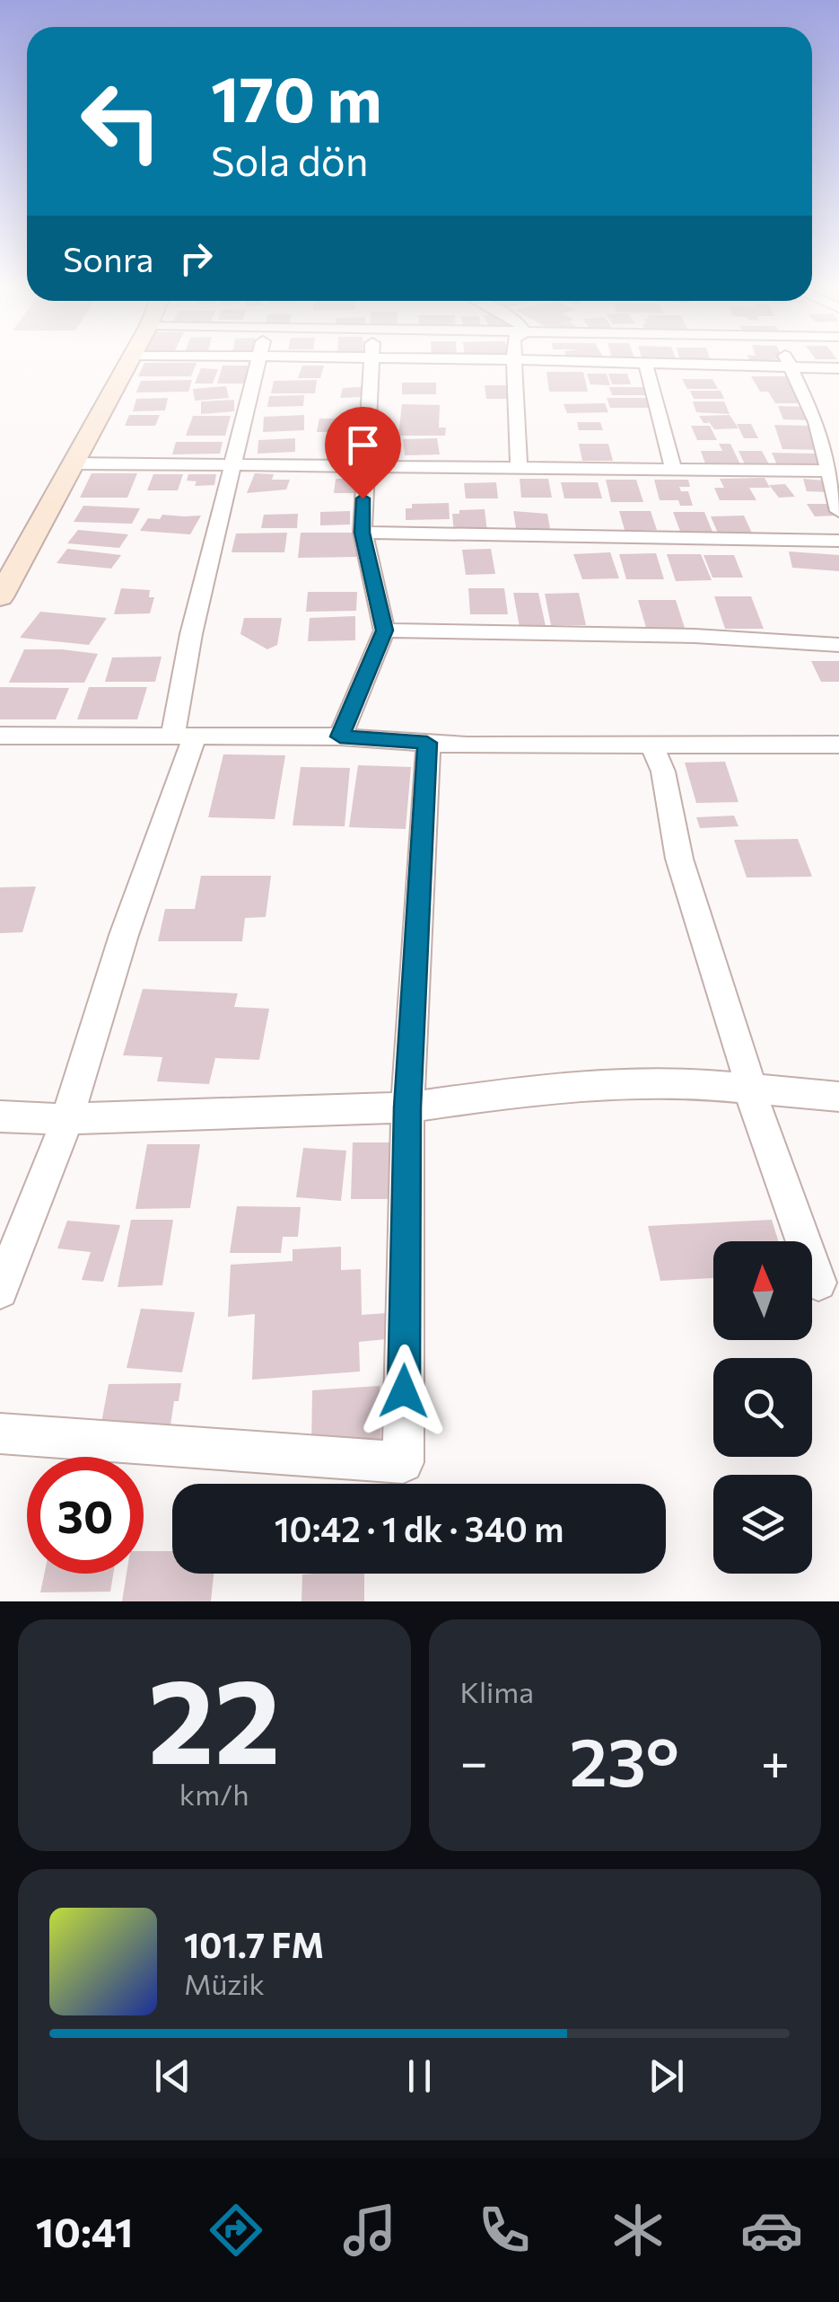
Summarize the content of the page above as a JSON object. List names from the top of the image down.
{
  "north": "top",
  "page": {
    "turn": ["170 m", "Sola dön"],
    "then": "Sonra",
    "limit": "30",
    "trip": "10:42 · 1 dk · 340 m",
    "tile": [
      ["22", "km/h"],
      "Klima"
    ],
    "heat": ["−", "23°", "+"],
    "song": ["101.7 FM", "Müzik"],
    "tabs": "10:41"
  }
}
